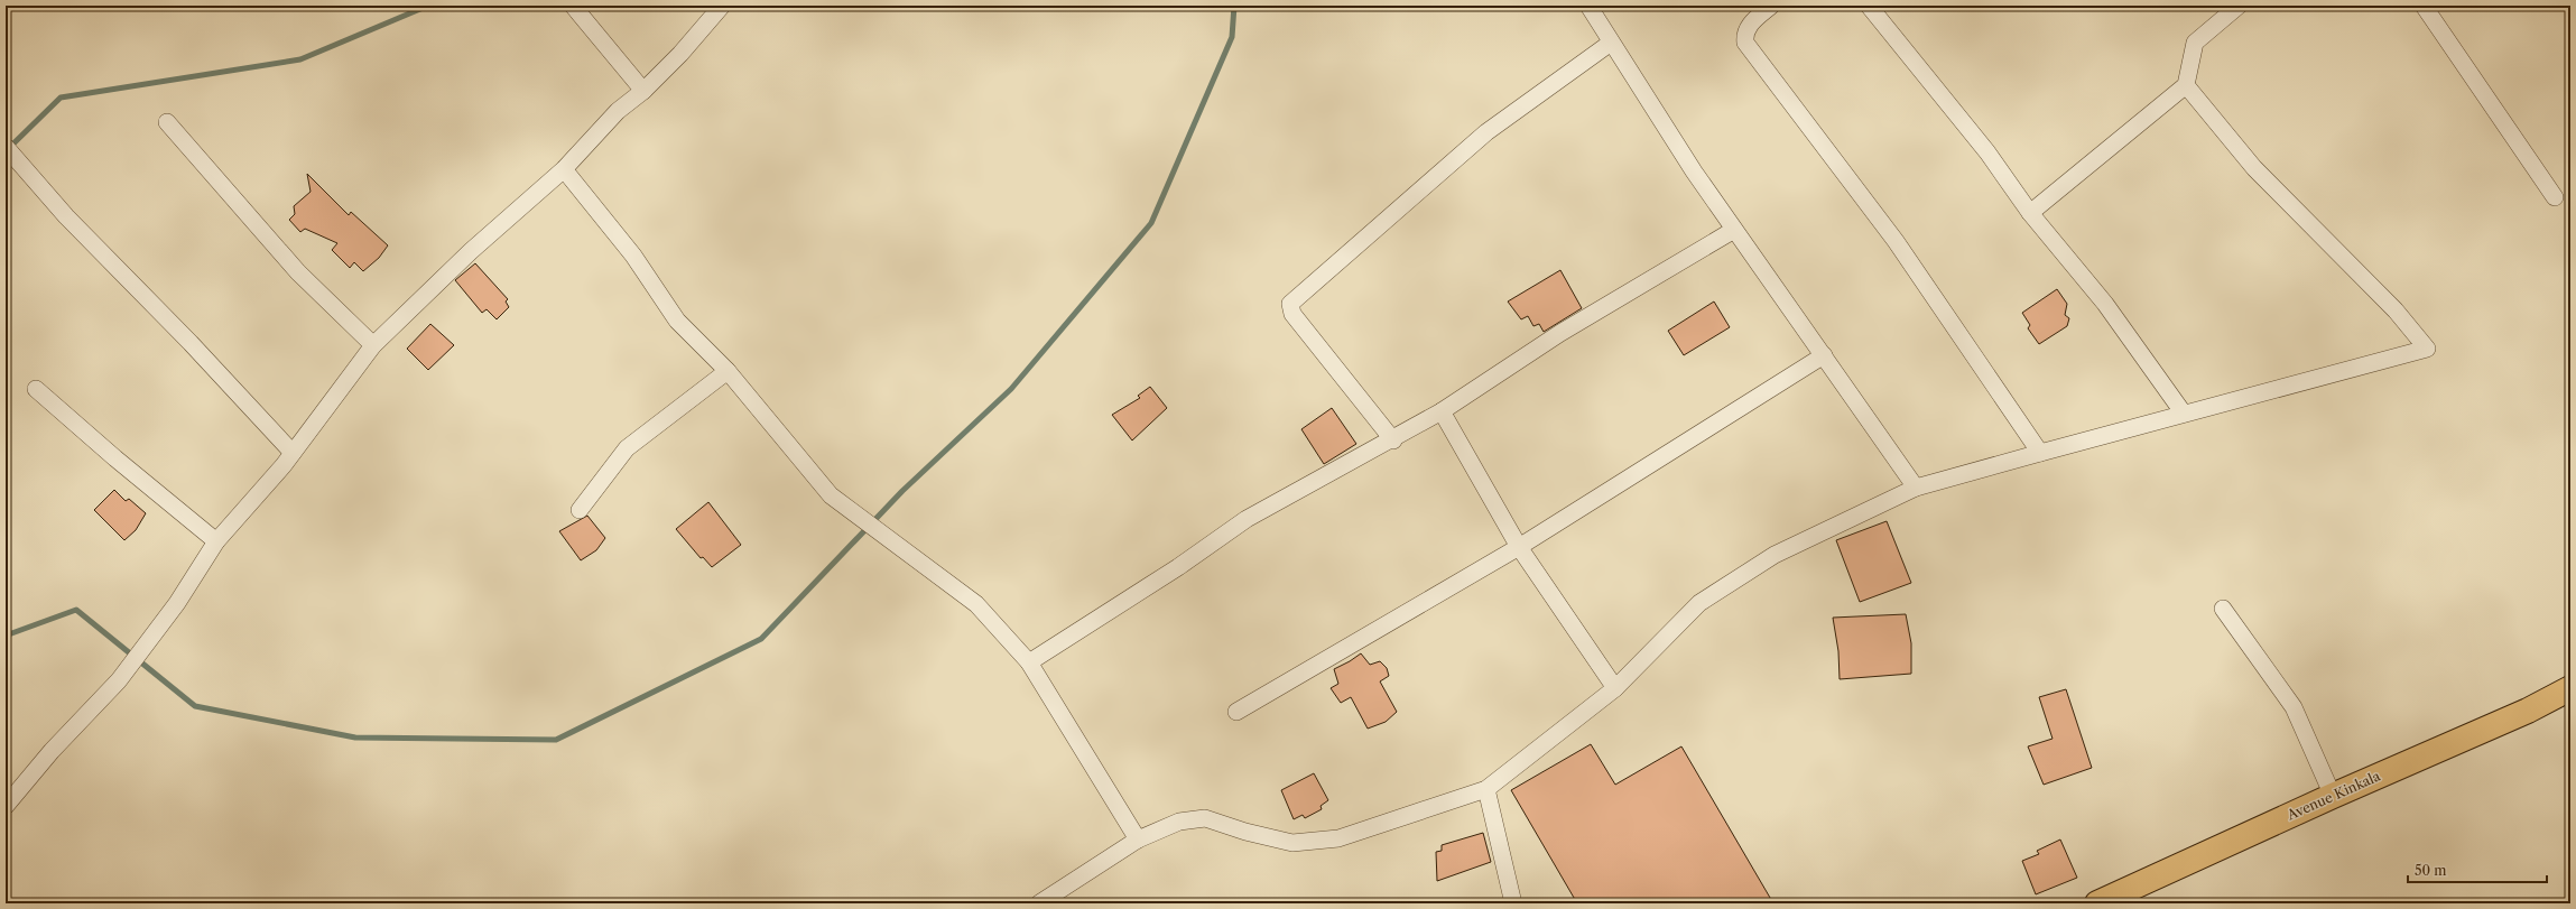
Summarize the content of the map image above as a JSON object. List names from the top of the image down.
{
  "streets": {
    "main road": ["Avenue Kinkala"]
  },
  "scale_bar": "50 m"
}
